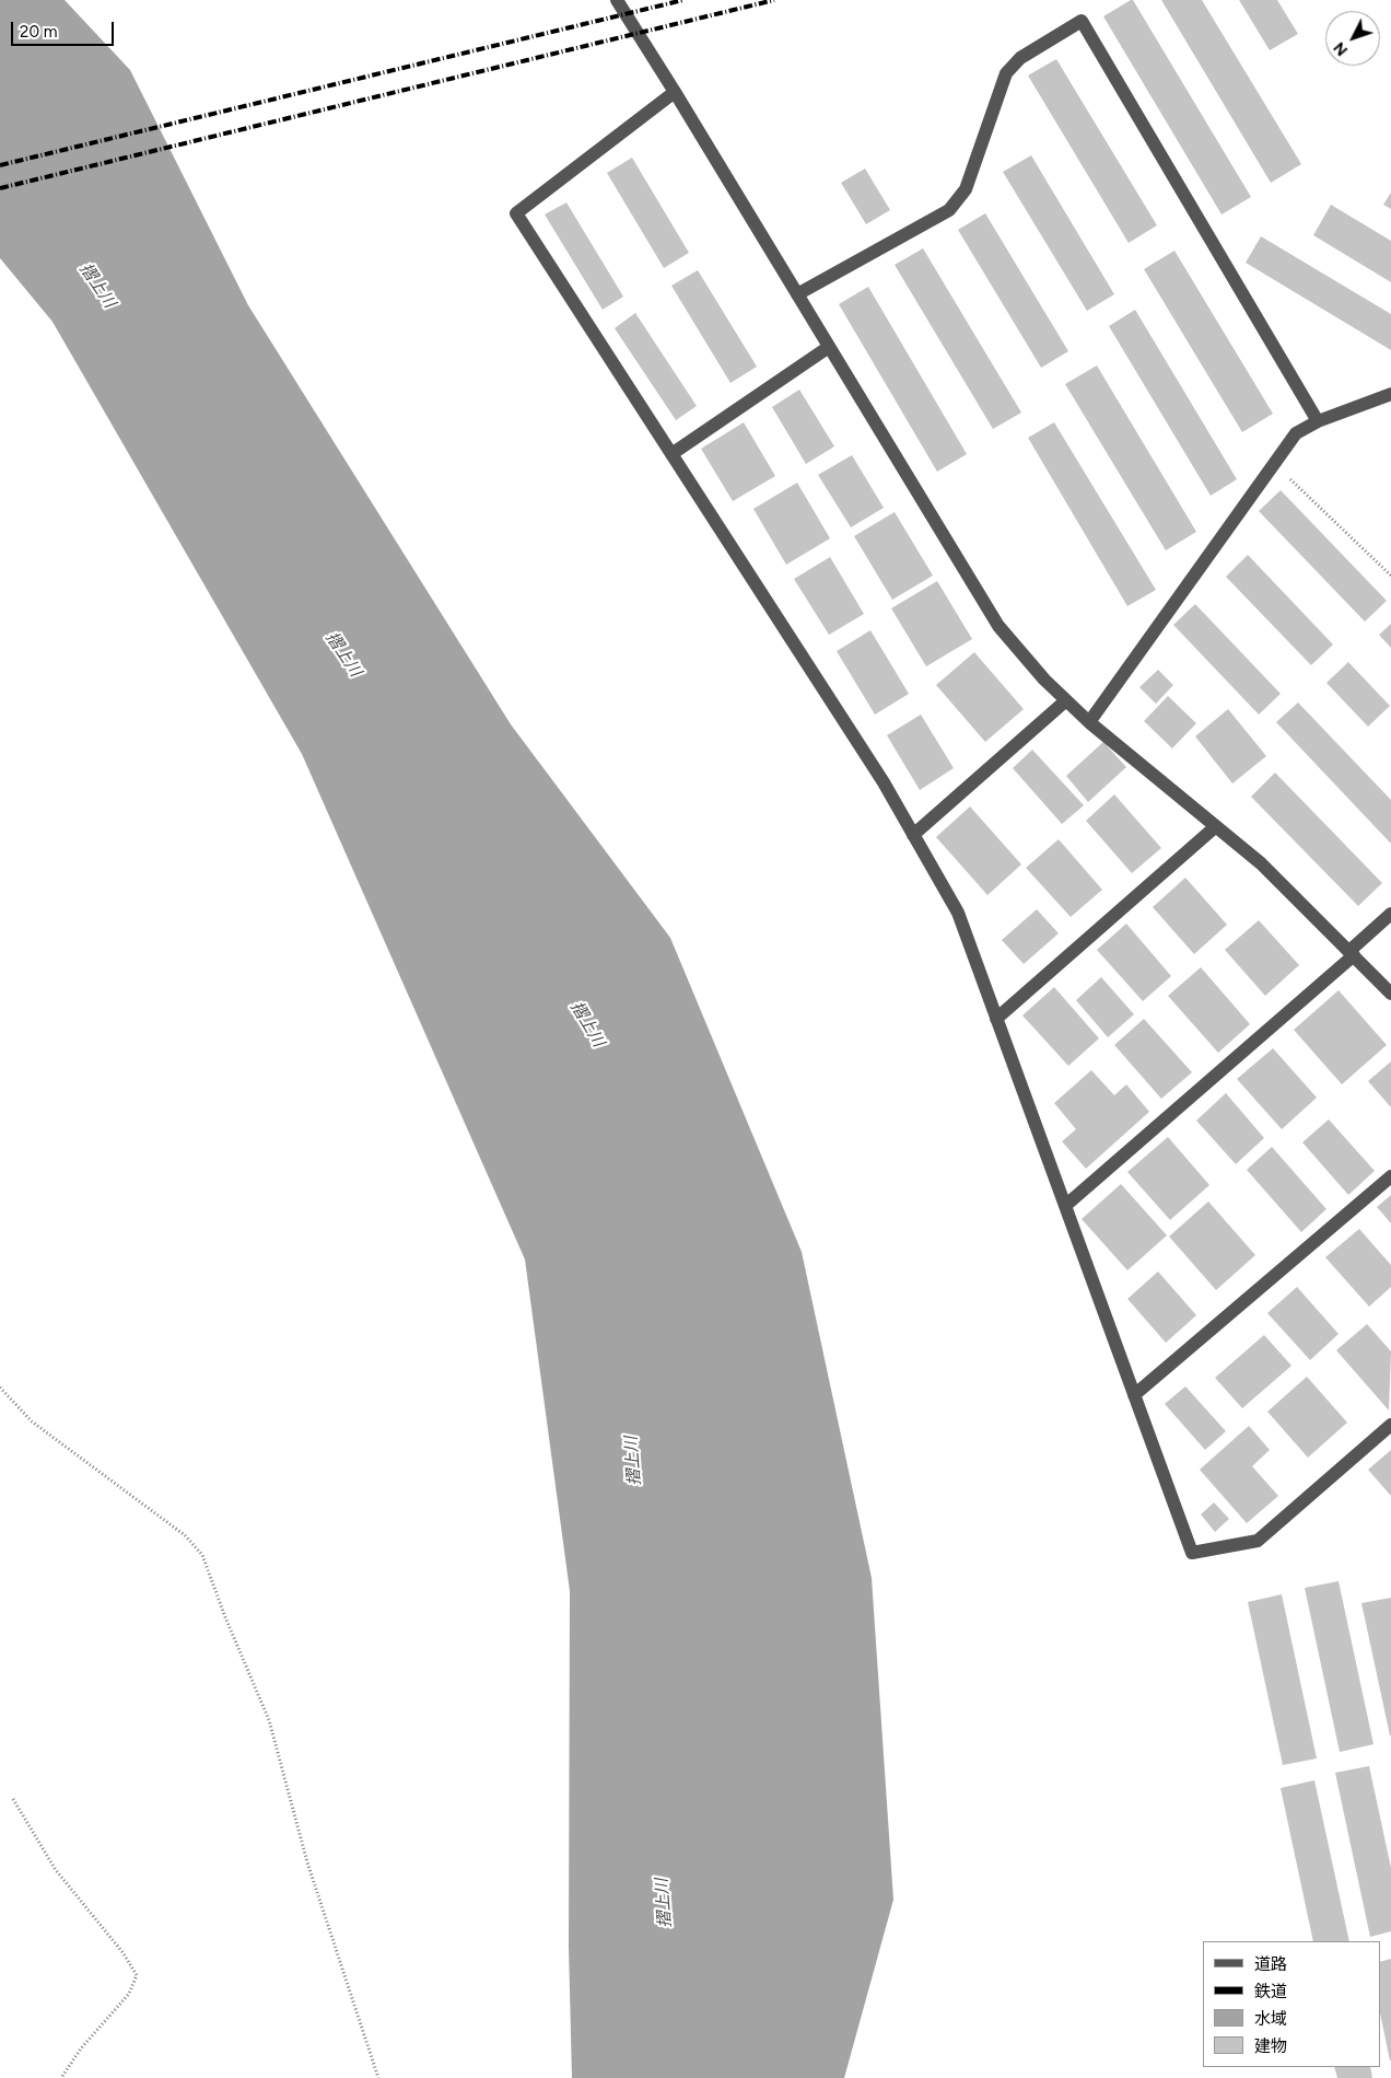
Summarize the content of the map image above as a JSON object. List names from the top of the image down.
{
  "water": ["摺上川"],
  "legend": [
    "道路",
    "鉄道",
    "水域",
    "建物"
  ],
  "scale_bar": "20 m",
  "north": "bottom left"
}
